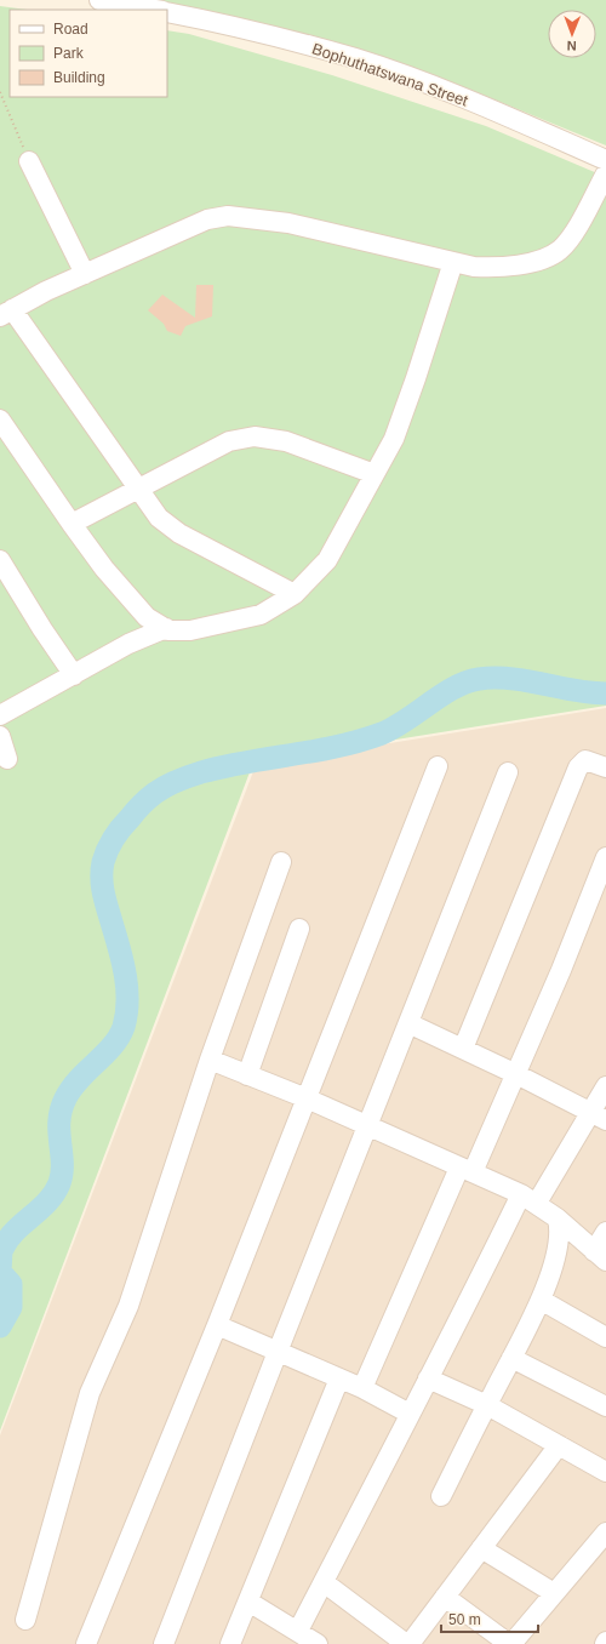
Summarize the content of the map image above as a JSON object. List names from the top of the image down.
{
  "streets": {
    "street": ["Bophuthatswana Street"]
  },
  "legend": ["Road", "Park", "Building"],
  "scale_bar": "50 m",
  "north": "bottom"
}
